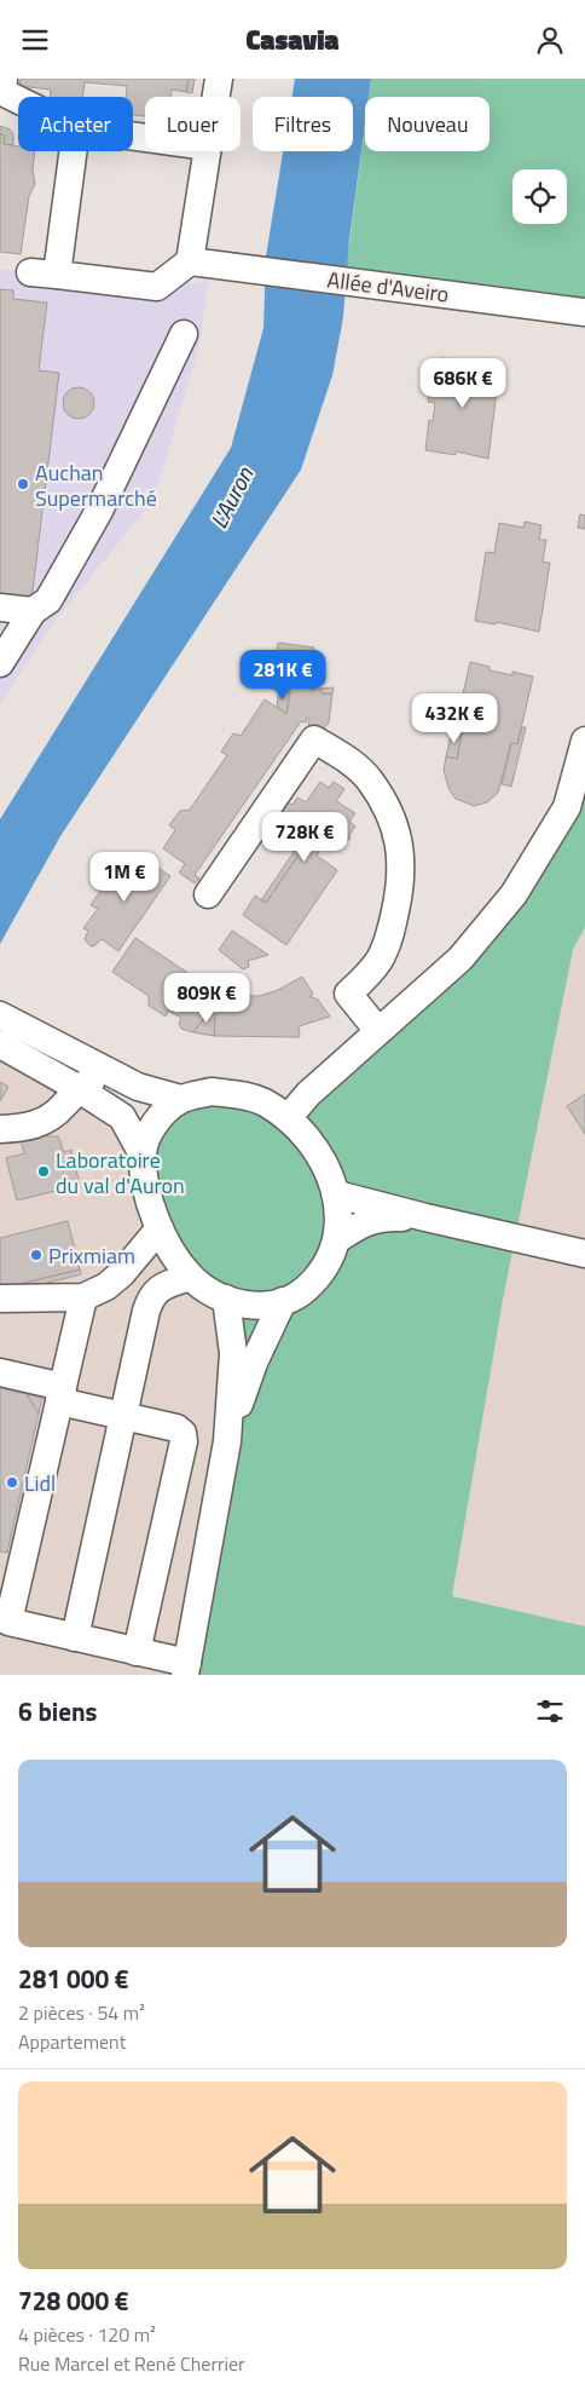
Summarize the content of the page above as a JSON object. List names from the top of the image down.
{
  "streets": {
    "street": ["Allée d'Aveiro"]
  },
  "water": ["L'Auron"],
  "places": [
    "Auchan Supermarché",
    "Laboratoire du val d'Auron",
    "Prixmiam",
    "Lidl"
  ],
  "page": {
    "header": "Casavia",
    "chip": [
      "Acheter",
      "Louer",
      "Filtres",
      "Nouveau"
    ],
    "price": [
      "686K €",
      "281K €",
      "432K €",
      "728K €",
      "1M €",
      "809K €"
    ],
    "heading": "6 biens",
    "list": [
      {
        "name": "281 000 €",
        "note": "2 pièces · 54 m² · Appartement"
      },
      {
        "name": "728 000 €",
        "note": "4 pièces · 120 m² · Rue Marcel et René Cherrier"
      }
    ]
  }
}
